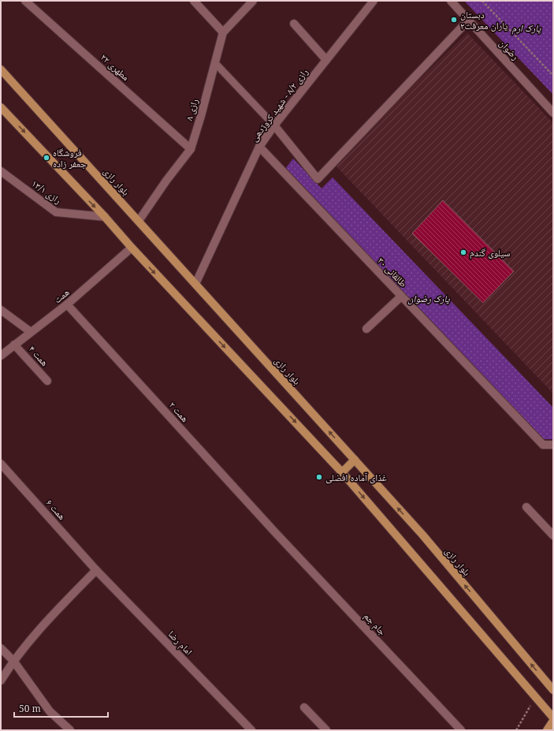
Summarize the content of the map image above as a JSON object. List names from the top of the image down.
{
  "streets": {
    "main road": ["بلوار رازی"],
    "street": [
      "رضوان",
      "مطهری ۲۲",
      "رازی ۸/۲ - شهید کروژدهی",
      "رازی ۸",
      "رازی ۱۳/۱",
      "طالقانی ۳۰",
      "همت",
      "همت ۴",
      "همت ۲",
      "همت ۶",
      "جام جم",
      "امام رضا"
    ]
  },
  "crossings": [
    ["مطهری ۲۲", "رازی ۸"],
    ["رازی ۸/۲ - شهید کروژدهی", "بلوار رازی"],
    ["رازی ۸/۲ - شهید کروژدهی", "طالقانی ۳۰"],
    ["رازی ۸", "بلوار رازی"],
    ["همت", "همت ۴"],
    ["همت", "همت ۲"],
    ["همت ۲", "جام جم"],
    ["همت ۶", "امام رضا"]
  ],
  "parks": ["پارک ارم", "پارک رضوان"],
  "places": [
    "دبستان یاران معرفت۲",
    "فروشگاه جعفر زاده",
    "سیلوی گندم",
    "غذای آماده افضلی"
  ],
  "scale_bar": "50 m"
}
